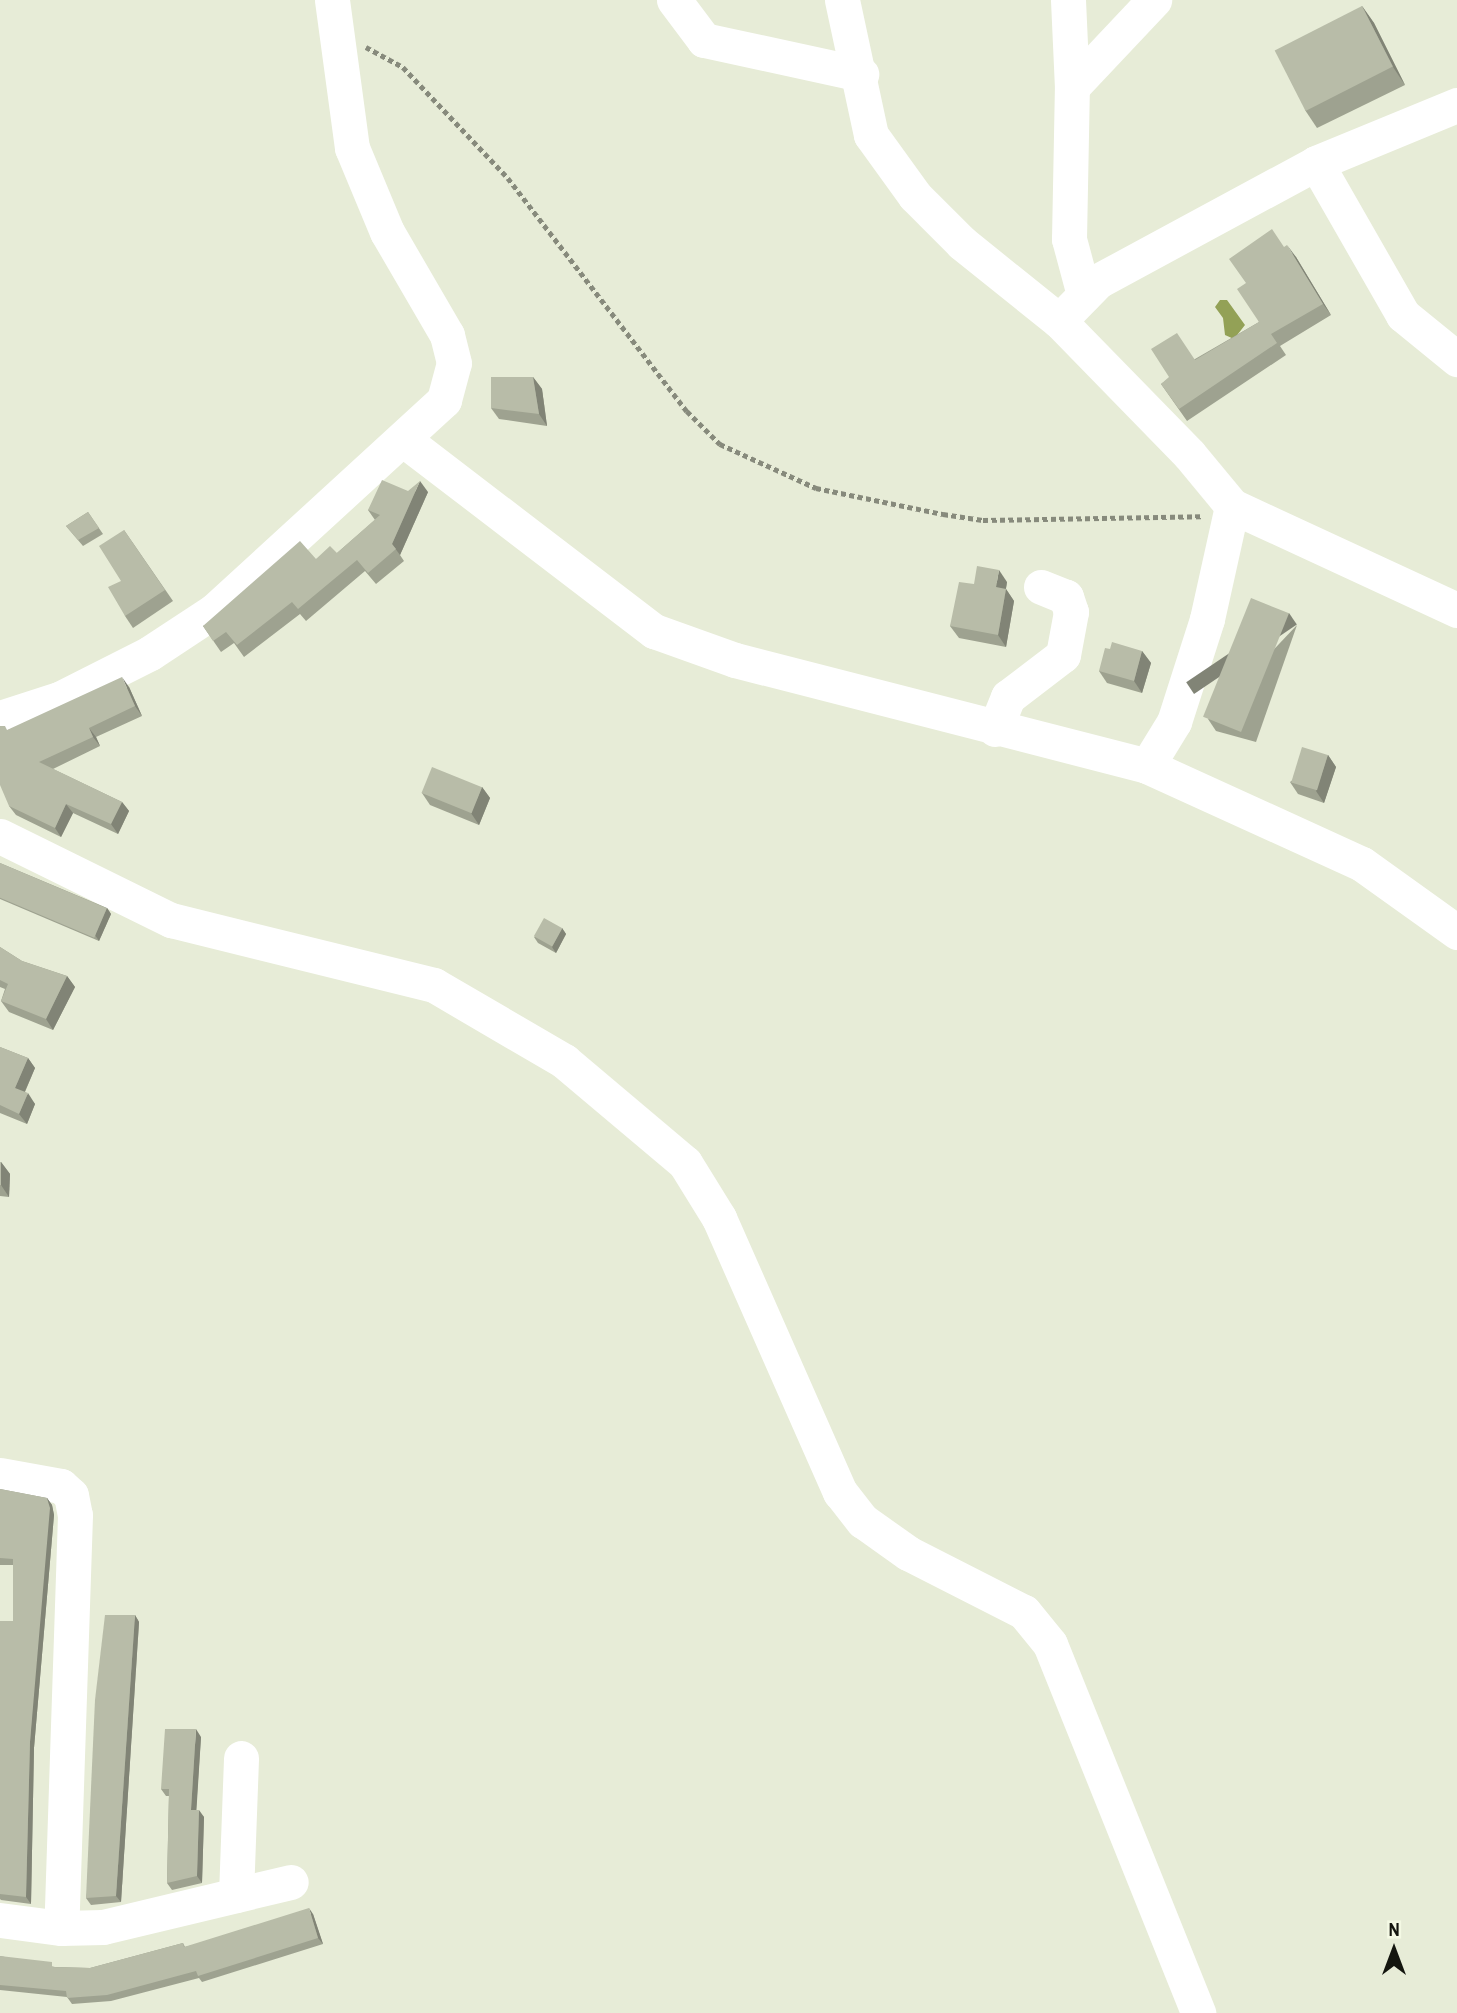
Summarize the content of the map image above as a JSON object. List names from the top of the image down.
{
  "north": "top"
}
